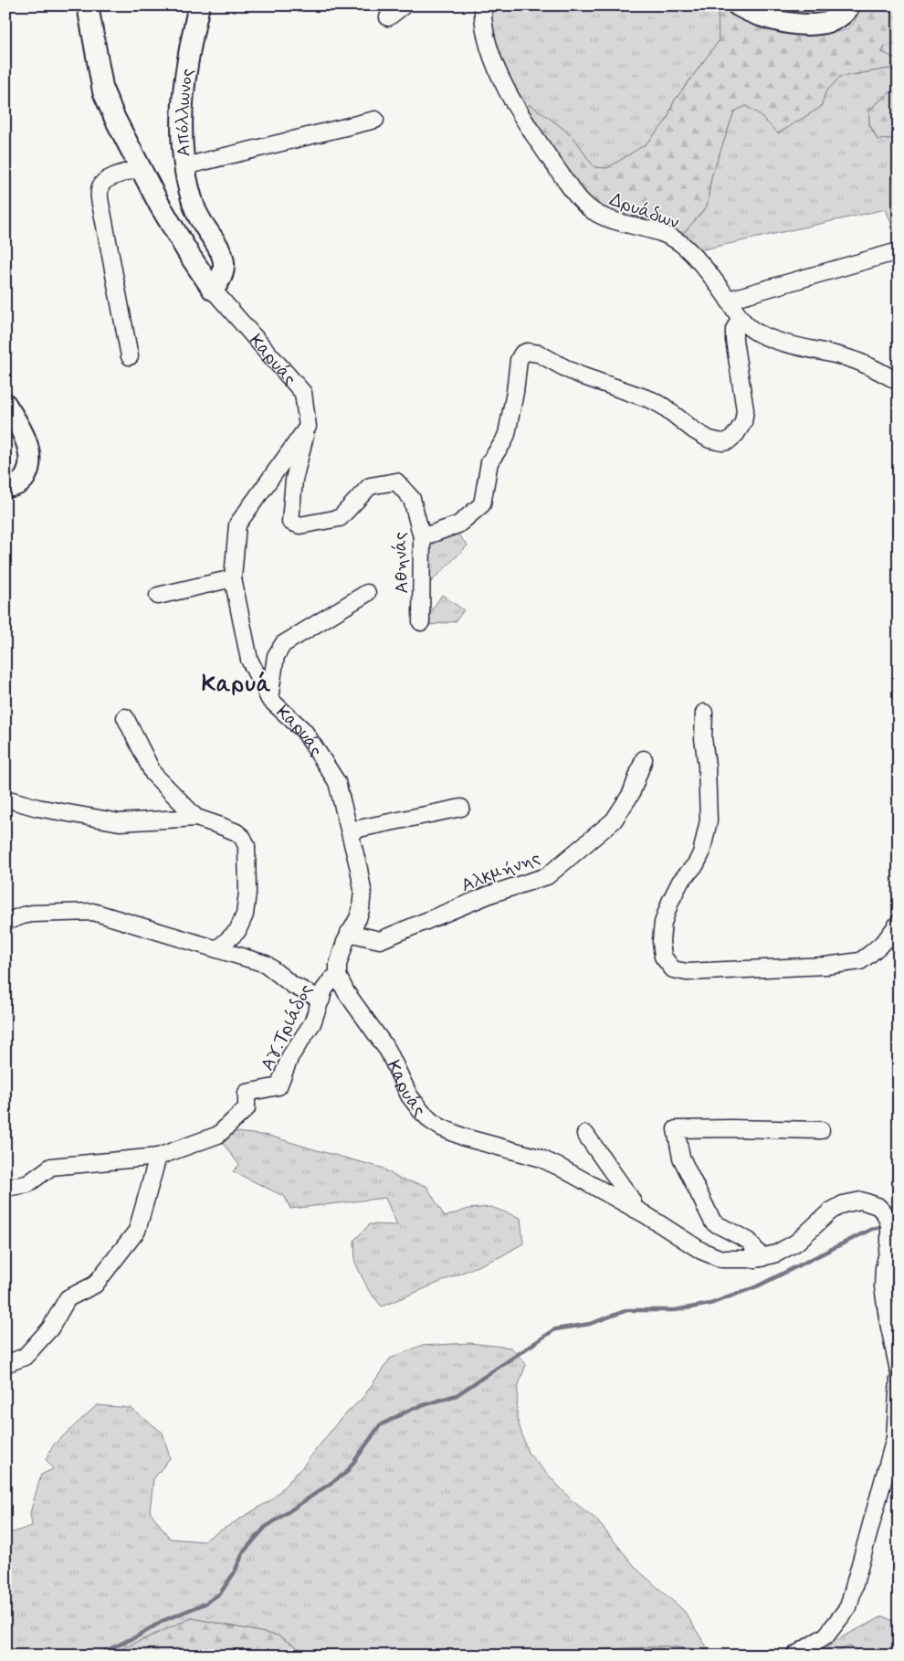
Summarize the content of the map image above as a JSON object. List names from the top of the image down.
{
  "streets": {
    "main road": ["Απόλλωνος", "Καρυάς"],
    "street": [
      "Δρυάδων",
      "Αθηνάς",
      "Αλκμήνης",
      "Αγ.Τριάδος"
    ]
  },
  "crossings": [
    ["Απόλλωνος", "Καρυάς"],
    ["Καρυάς", "Αθηνάς"],
    ["Καρυάς", "Αλκμήνης"],
    ["Καρυάς", "Αγ.Τριάδος"]
  ],
  "districts": ["Καρυά"]
}
